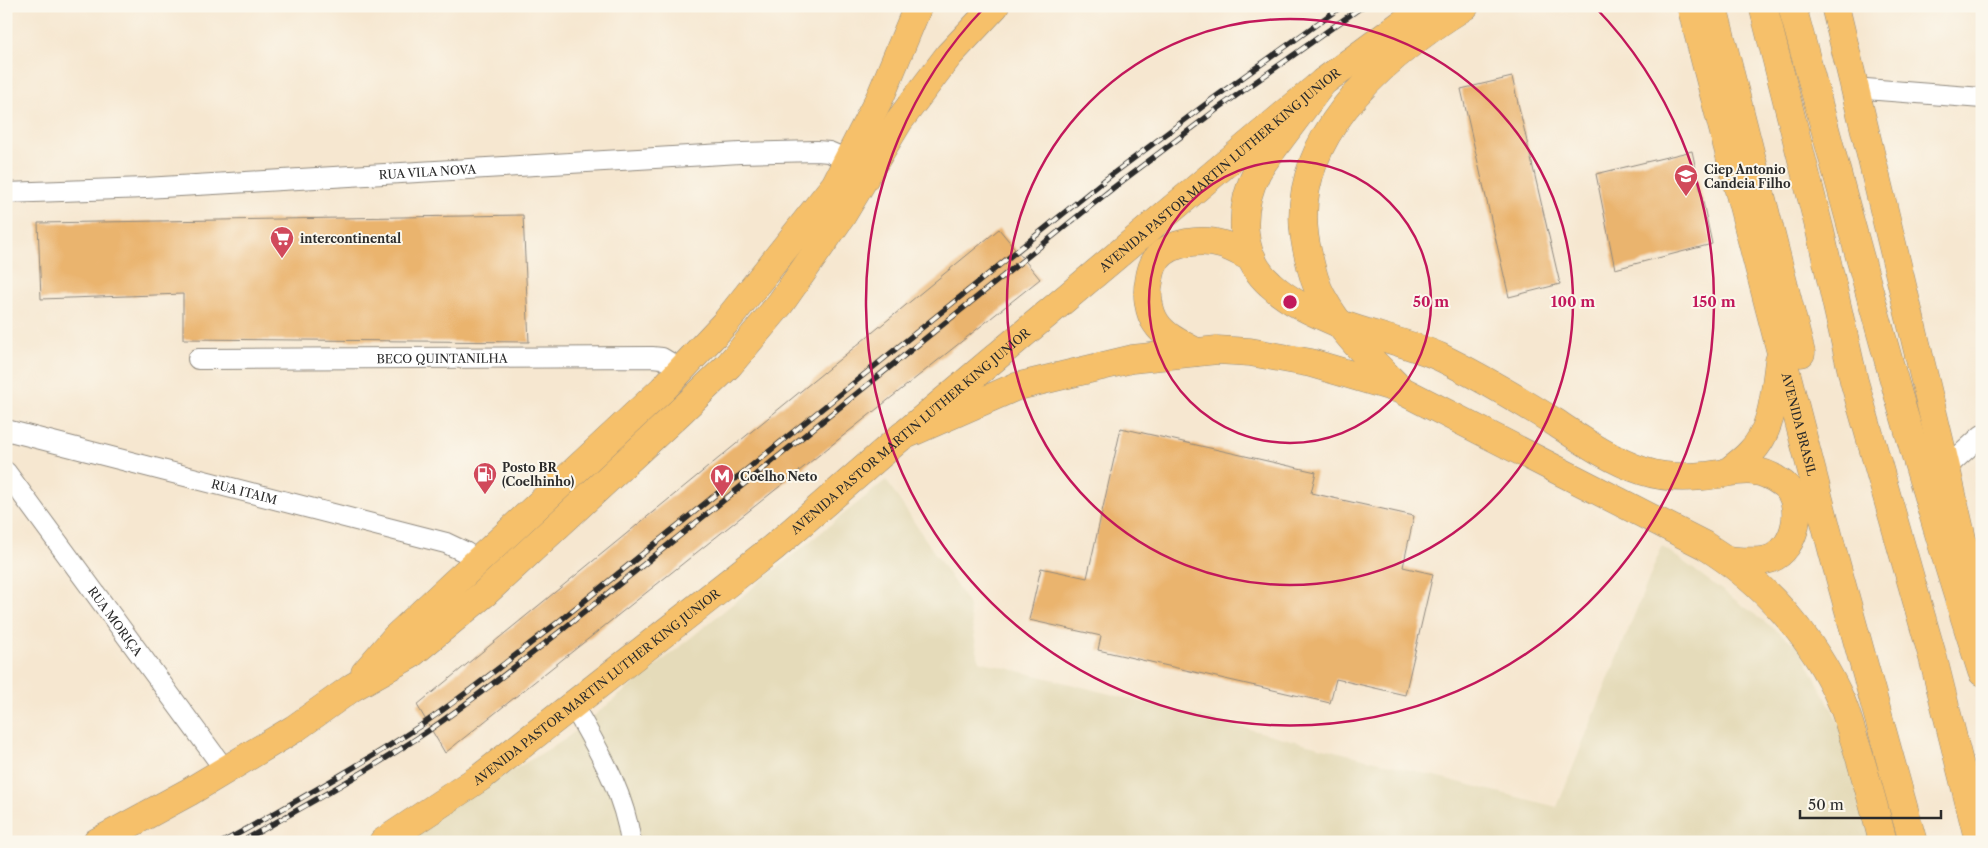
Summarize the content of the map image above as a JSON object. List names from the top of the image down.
{
  "streets": {
    "main road": ["AVENIDA PASTOR MARTIN LUTHER KING JUNIOR", "AVENIDA BRASIL"],
    "street": [
      "RUA VILA NOVA",
      "BECO QUINTANILHA",
      "RUA ITAIM",
      "RUA MORIÇA"
    ]
  },
  "places": {
    "school or university": ["Ciep Antonio Candeia Filho"],
    "supermarket": ["intercontinental"],
    "fuel station": ["Posto BR (Coelhinho)"],
    "metro station": ["Coelho Neto"]
  },
  "scale_bar": "50 m",
  "rings": ["50 m", "100 m", "150 m"]
}
